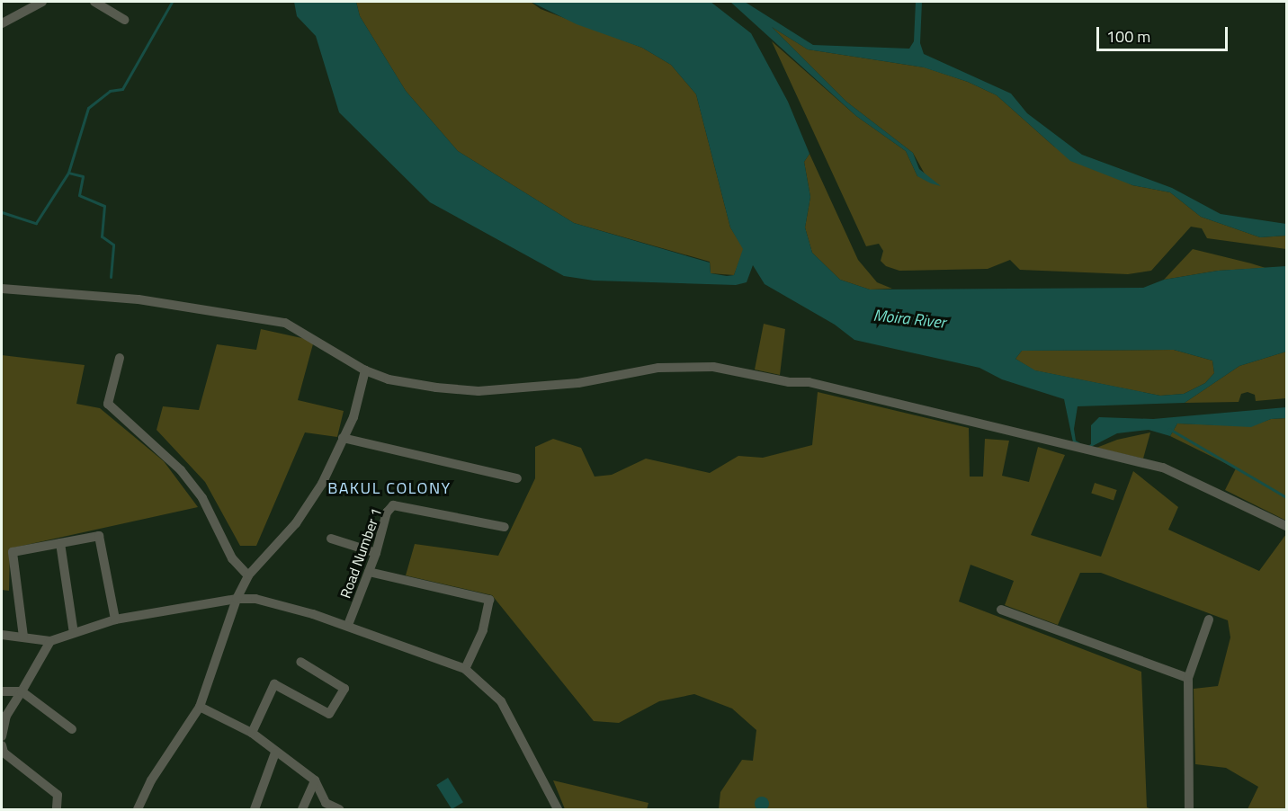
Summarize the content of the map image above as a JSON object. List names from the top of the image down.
{
  "streets": {
    "street": ["Road Number 1"]
  },
  "districts": ["BAKUL COLONY"],
  "water": ["Moira River"],
  "scale_bar": "100 m"
}
